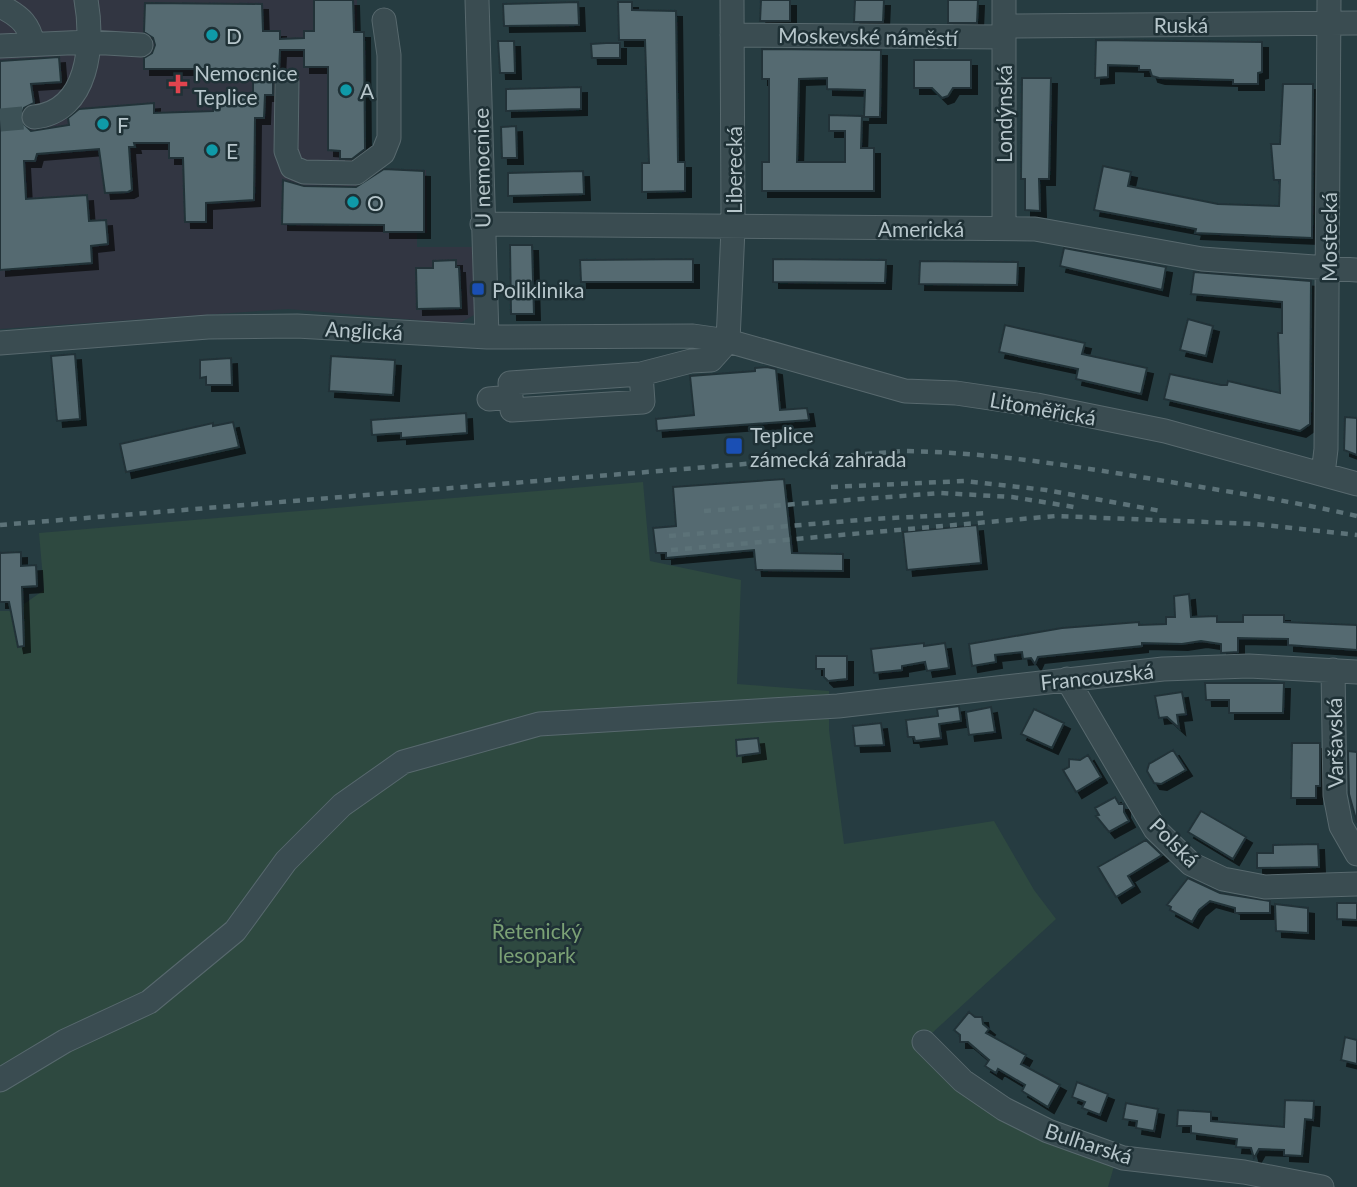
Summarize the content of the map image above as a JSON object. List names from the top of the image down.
{
  "streets": {
    "street": [
      "Ruská",
      "Moskevské náměstí",
      "Londýnská",
      "U nemocnice",
      "Liberecká",
      "Americká",
      "Mostecká",
      "Anglická",
      "Litoměřická",
      "Francouzská",
      "Varšavská",
      "Polská",
      "Bulharská"
    ]
  },
  "crossings": [
    ["Ruská", "Moskevské náměstí"],
    ["Ruská", "Londýnská"],
    ["Ruská", "Mostecká"],
    ["Moskevské náměstí", "Londýnská"],
    ["Moskevské náměstí", "Liberecká"],
    ["Londýnská", "Americká"],
    ["U nemocnice", "Americká"],
    ["U nemocnice", "Anglická"],
    ["Liberecká", "Americká"],
    ["Liberecká", "Anglická"],
    ["Liberecká", "Litoměřická"],
    ["Americká", "Mostecká"],
    ["Mostecká", "Litoměřická"],
    ["Anglická", "Litoměřická"],
    ["Francouzská", "Varšavská"],
    ["Francouzská", "Polská"]
  ],
  "parks": ["Řetenický lesopark"],
  "places": {
    "other": [
      "D",
      "A",
      "F",
      "E",
      "O"
    ],
    "health": ["Nemocnice Teplice"],
    "transit": ["Poliklinika", "Teplice zámecká zahrada"]
  }
}
